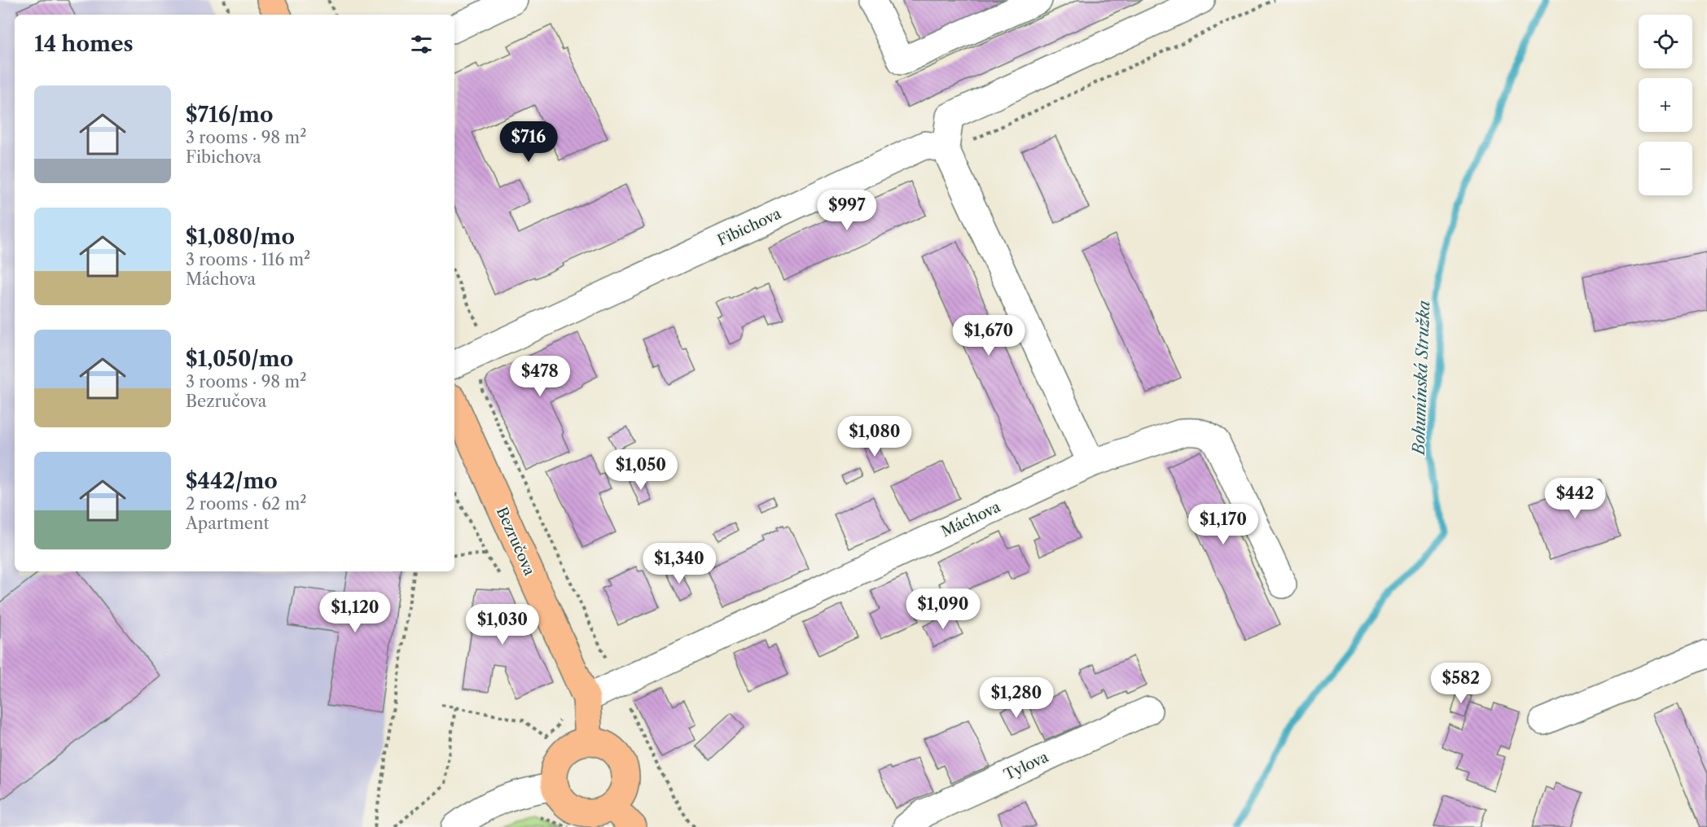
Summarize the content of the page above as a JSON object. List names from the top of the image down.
{
  "streets": {
    "main road": ["Bezručova"],
    "street": ["Fibichova", "Máchova", "Tylova"]
  },
  "crossings": [
    ["Máchova", "Bezručova"]
  ],
  "water": ["Bohumínská Stružka"],
  "page": {
    "map_buttons": ["+", "−"],
    "heading": "14 homes",
    "list": [
      {
        "name": "$716/mo",
        "note": "3 rooms · 98 m² · Fibichova"
      },
      {
        "name": "$1,080/mo",
        "note": "3 rooms · 116 m² · Máchova"
      },
      {
        "name": "$1,050/mo",
        "note": "3 rooms · 98 m² · Bezručova"
      },
      {
        "name": "$442/mo",
        "note": "2 rooms · 62 m² · Apartment"
      }
    ],
    "price": [
      "$716",
      "$997",
      "$1,670",
      "$478",
      "$1,080",
      "$1,050",
      "$442",
      "$1,170",
      "$1,340",
      "$1,090",
      "$1,120",
      "$1,030",
      "$582",
      "$1,280"
    ]
  }
}
